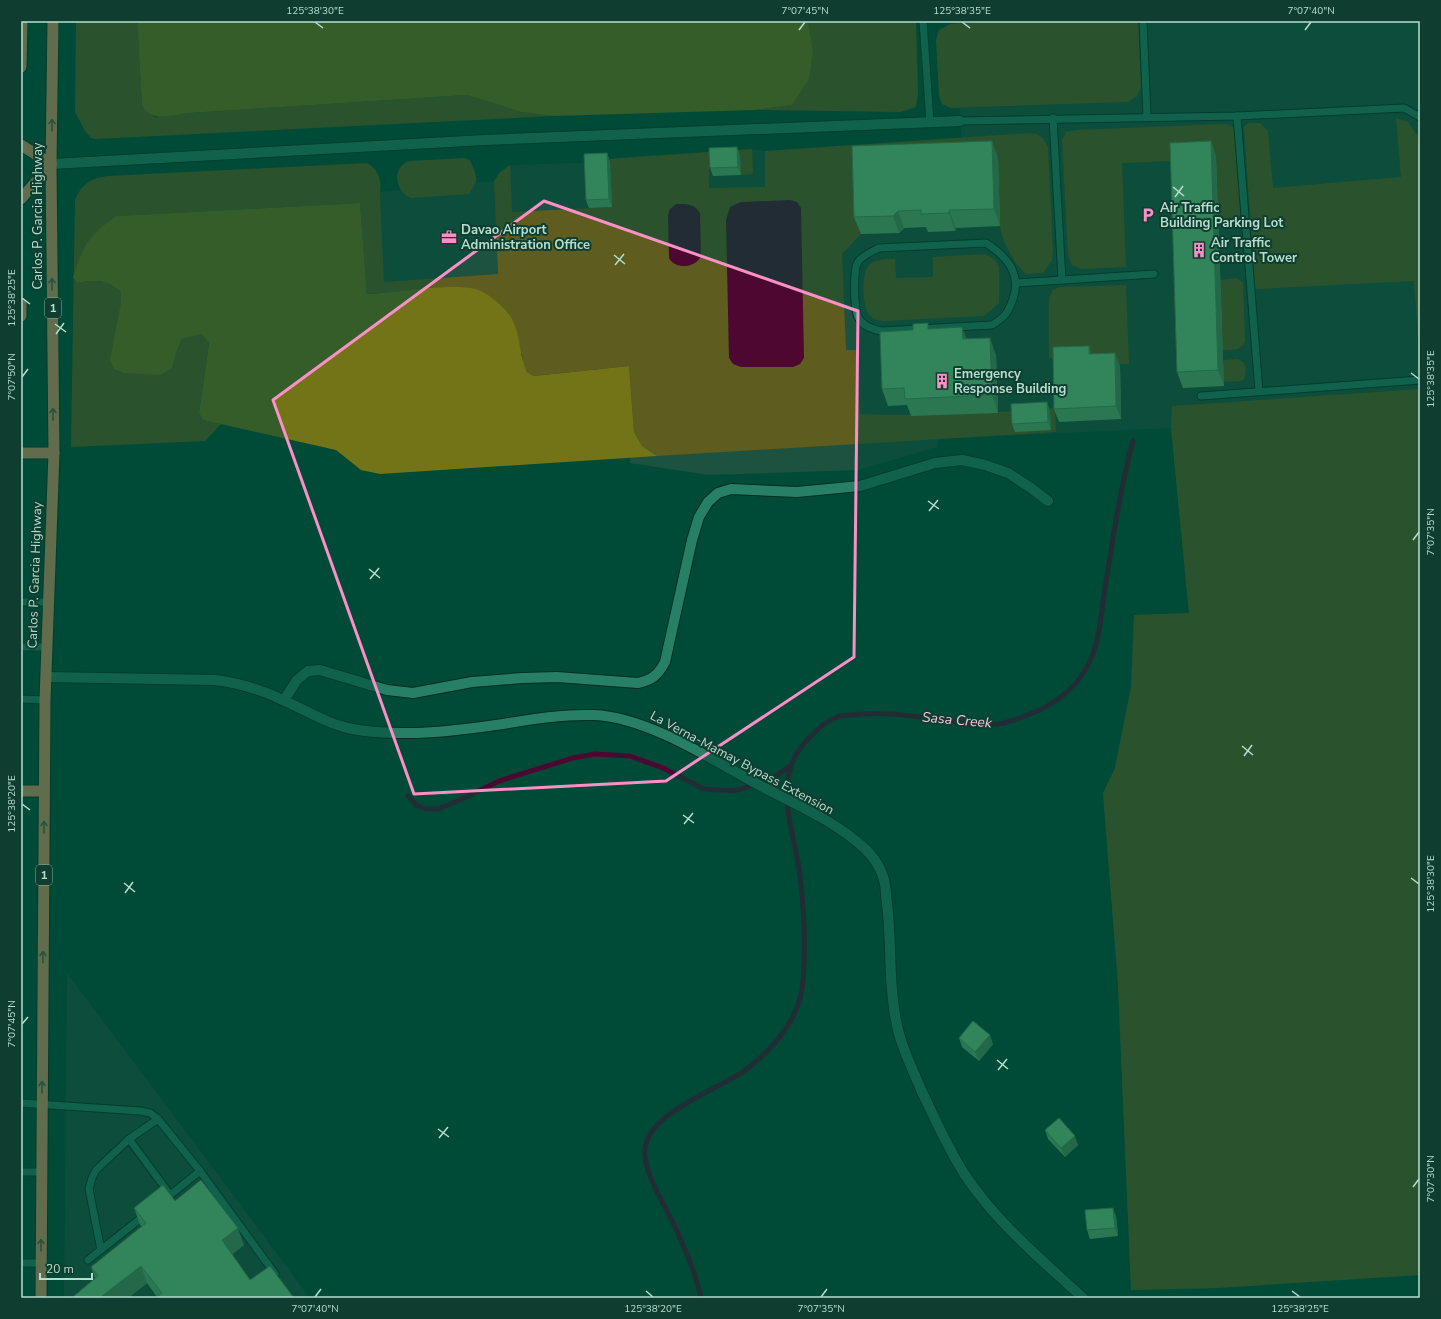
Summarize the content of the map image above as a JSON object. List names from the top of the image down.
{
  "streets": {
    "highway": ["Carlos P. Garcia Highway", "1"],
    "street": ["La Verna-Mamay Bypass Extension"]
  },
  "crossings": [
    ["Carlos P. Garcia Highway", "La Verna-Mamay Bypass Extension"]
  ],
  "one_way": ["Carlos P. Garcia Highway"],
  "water": ["Sasa Creek"],
  "places": {
    "parking": ["Air Traffic Building Parking Lot"],
    "office": ["Davao Airport Administration Office"],
    "building": ["Air Traffic Control Tower", "Emergency Response Building"]
  },
  "scale_bar": "20 m",
  "coordinates": [
    "125°38'30\"E",
    "7°07'45\"N",
    "125°38'35\"E",
    "7°07'40\"N",
    "125°38'25\"E",
    "7°07'50\"N",
    "7°07'35\"N",
    "125°38'20\"E",
    "7°07'30\"N"
  ]
}
